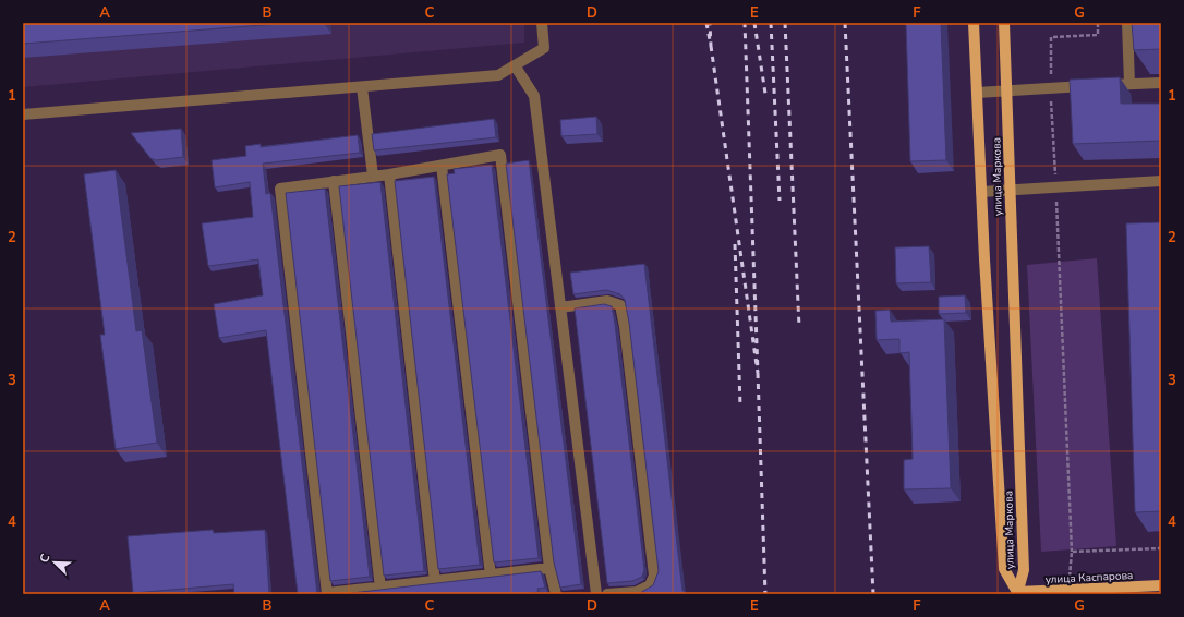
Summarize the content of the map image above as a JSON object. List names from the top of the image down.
{
  "streets": {
    "main road": ["улица Маркова", "улица Каспарова"]
  },
  "crossings": [
    ["улица Маркова", "улица Каспарова"]
  ],
  "north": "top left",
  "grid": {
    "columns": [
      "A",
      "B",
      "C",
      "D",
      "E",
      "F",
      "G"
    ],
    "rows": [
      "1",
      "2",
      "3",
      "4"
    ]
  }
}
